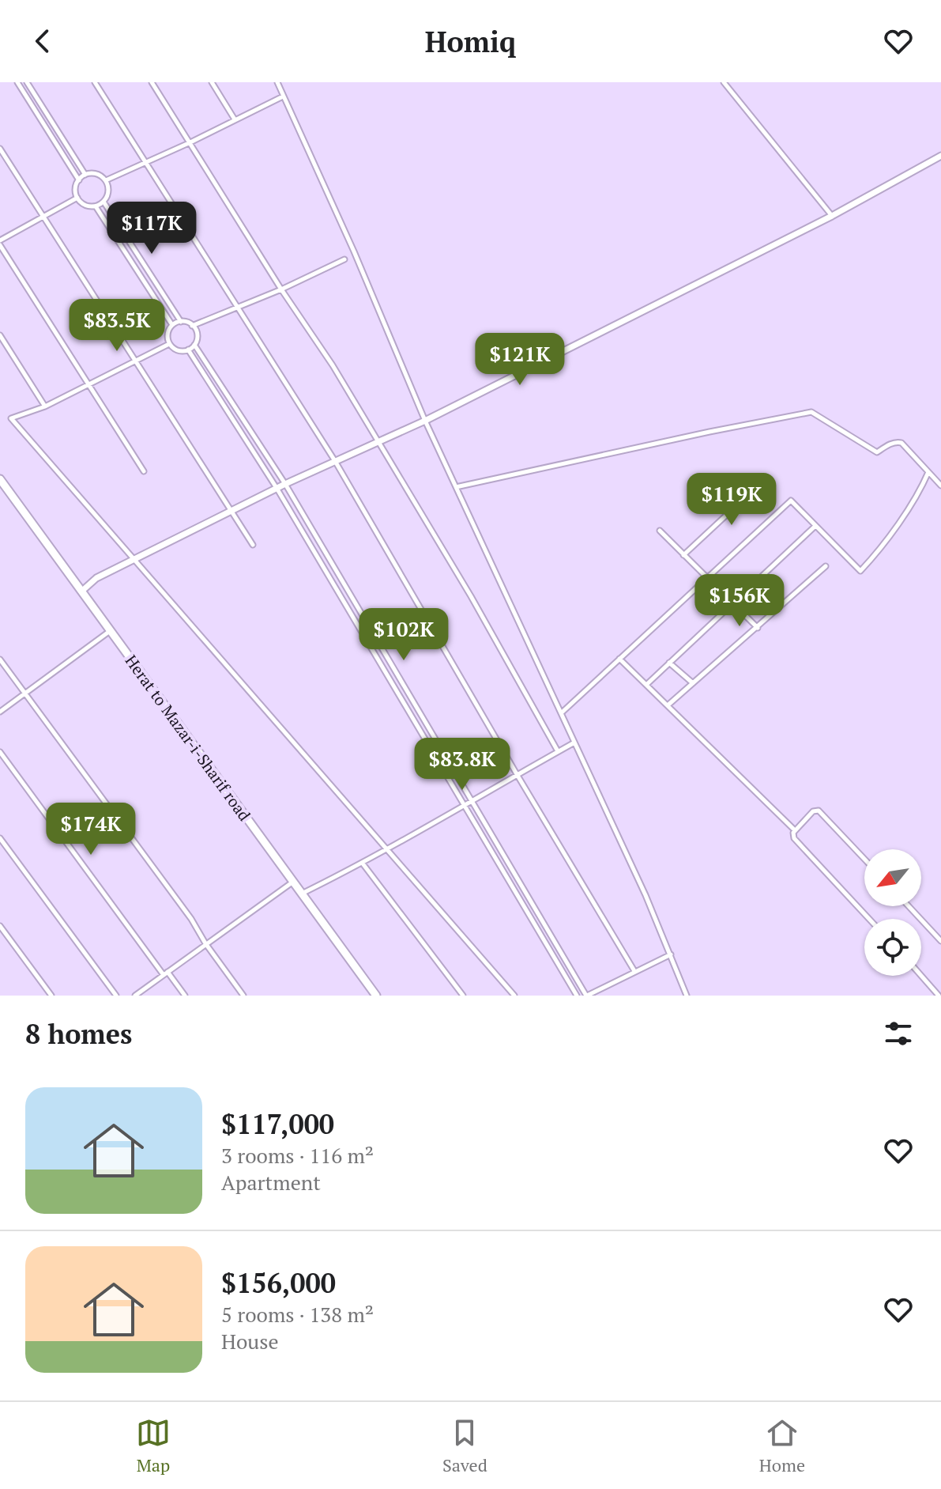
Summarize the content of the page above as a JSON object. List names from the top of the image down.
{
  "streets": {
    "highway": ["Herat to Mazar-i-Sharif road"]
  },
  "north": "bottom left",
  "page": {
    "header": "Homiq",
    "price": [
      "$117K",
      "$83.5K",
      "$121K",
      "$119K",
      "$156K",
      "$102K",
      "$83.8K",
      "$174K"
    ],
    "heading": "8 homes",
    "list": [
      {
        "name": "$117,000",
        "note": "3 rooms · 116 m² · Apartment"
      },
      {
        "name": "$156,000",
        "note": "5 rooms · 138 m² · House"
      }
    ],
    "tabs": ["Map", "Saved", "Home"]
  }
}
